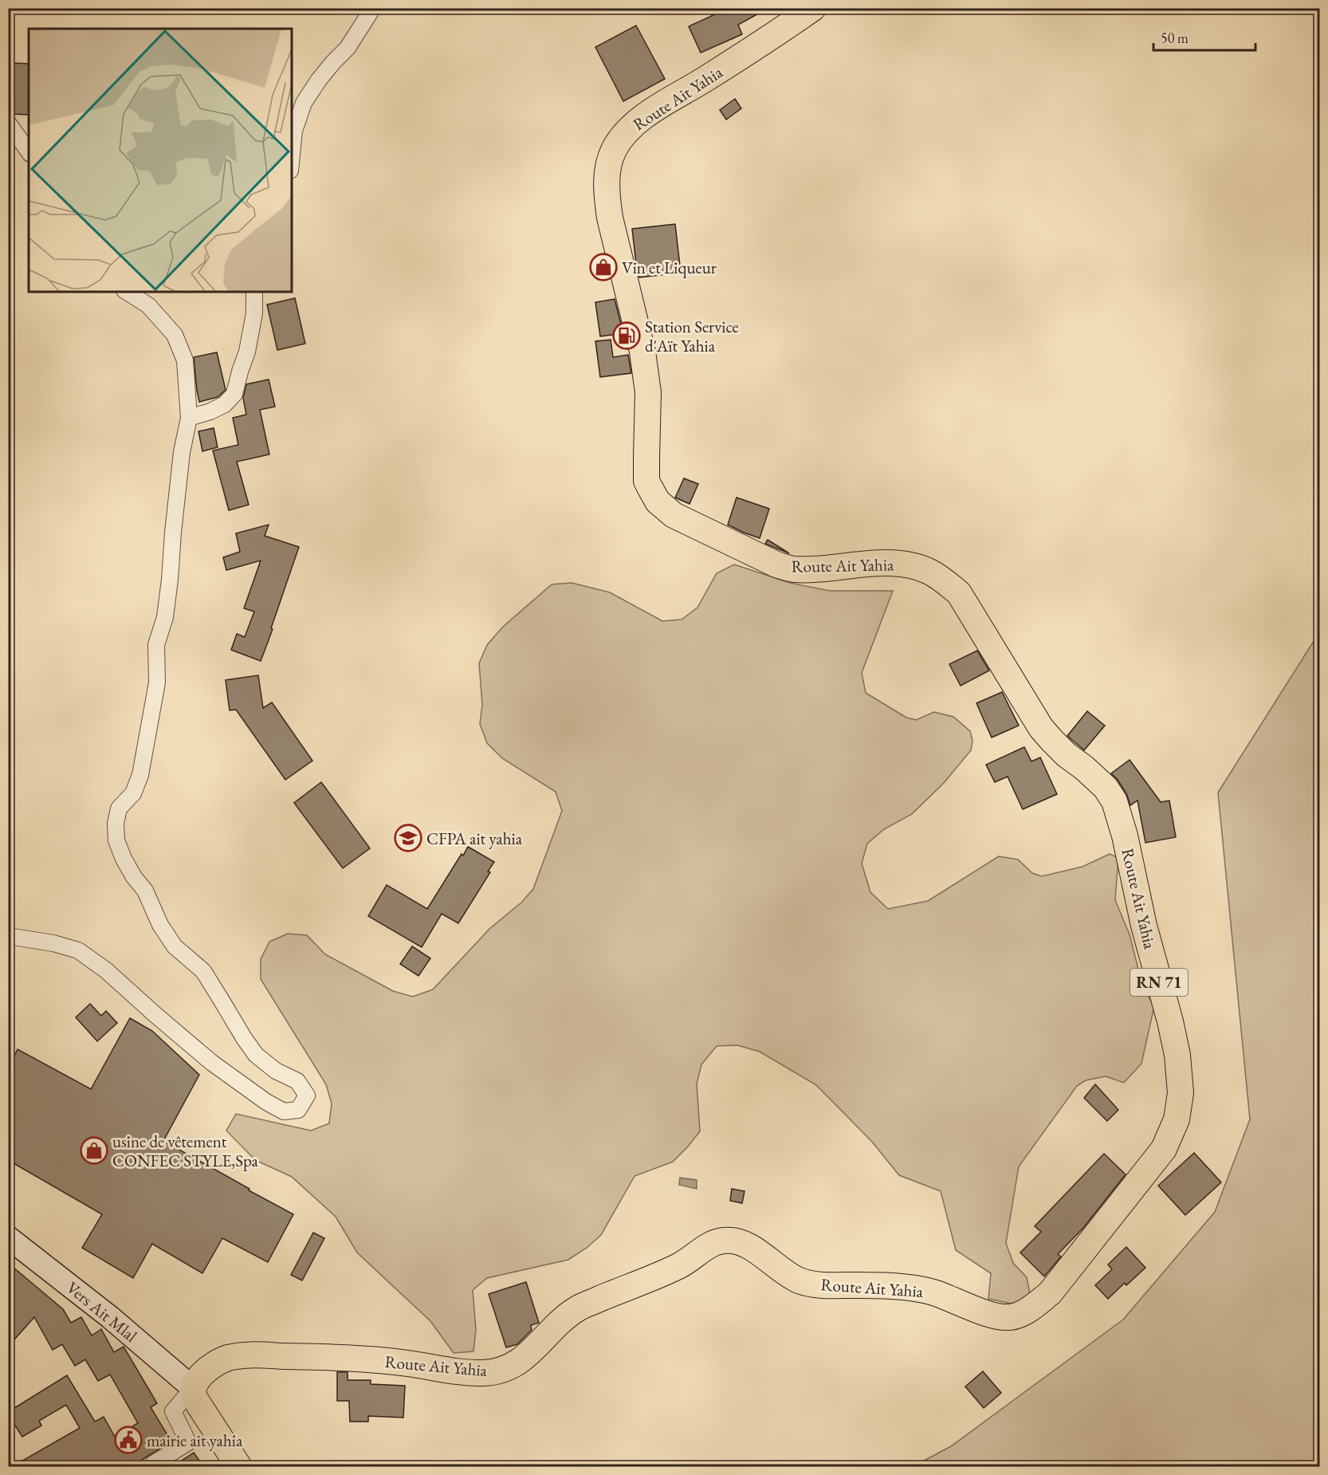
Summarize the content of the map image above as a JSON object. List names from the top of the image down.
{
  "streets": {
    "main road": ["Route Ait Yahia", "RN 71"],
    "street": ["Vers Ait Mlal"]
  },
  "crossings": [
    ["Route Ait Yahia", "Vers Ait Mlal"]
  ],
  "places": {
    "shop": ["Vin et Liqueur", "usine de vêtement CONFEC STYLE,Spa"],
    "fuel station": ["Station Service d'Aït Yahia"],
    "school or university": ["CFPA ait yahia"],
    "public building": ["mairie ait yahia"]
  },
  "scale_bar": "50 m"
}
